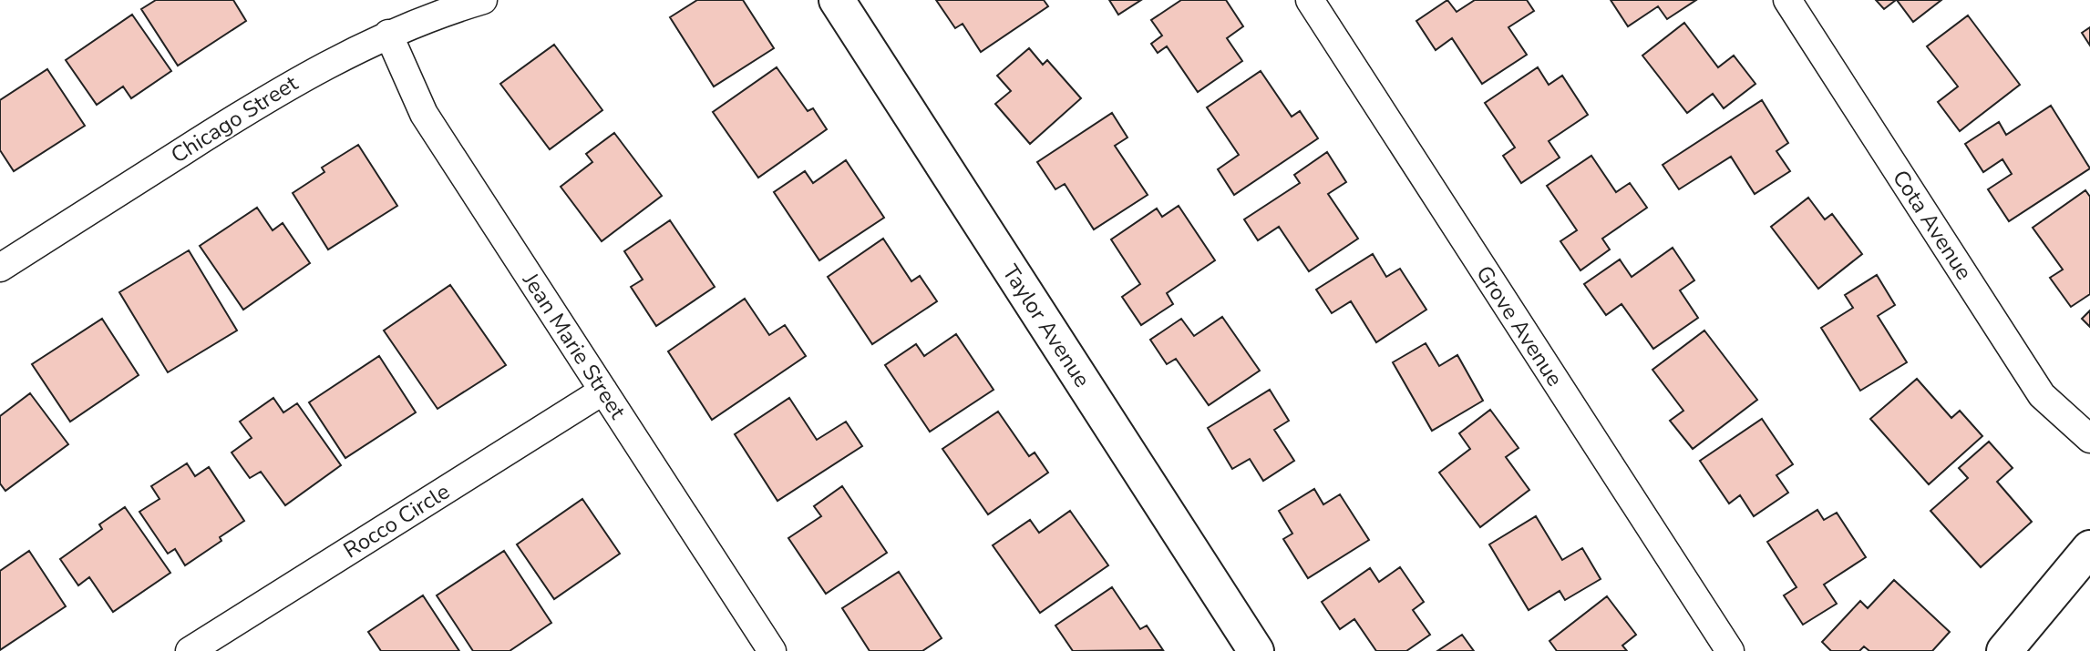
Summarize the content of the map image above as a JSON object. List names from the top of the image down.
{
  "streets": {
    "street": [
      "Chicago Street",
      "Cota Avenue",
      "Taylor Avenue",
      "Grove Avenue",
      "Jean Marie Street",
      "Rocco Circle"
    ]
  },
  "crossings": [
    ["Chicago Street", "Jean Marie Street"],
    ["Jean Marie Street", "Rocco Circle"]
  ]
}
